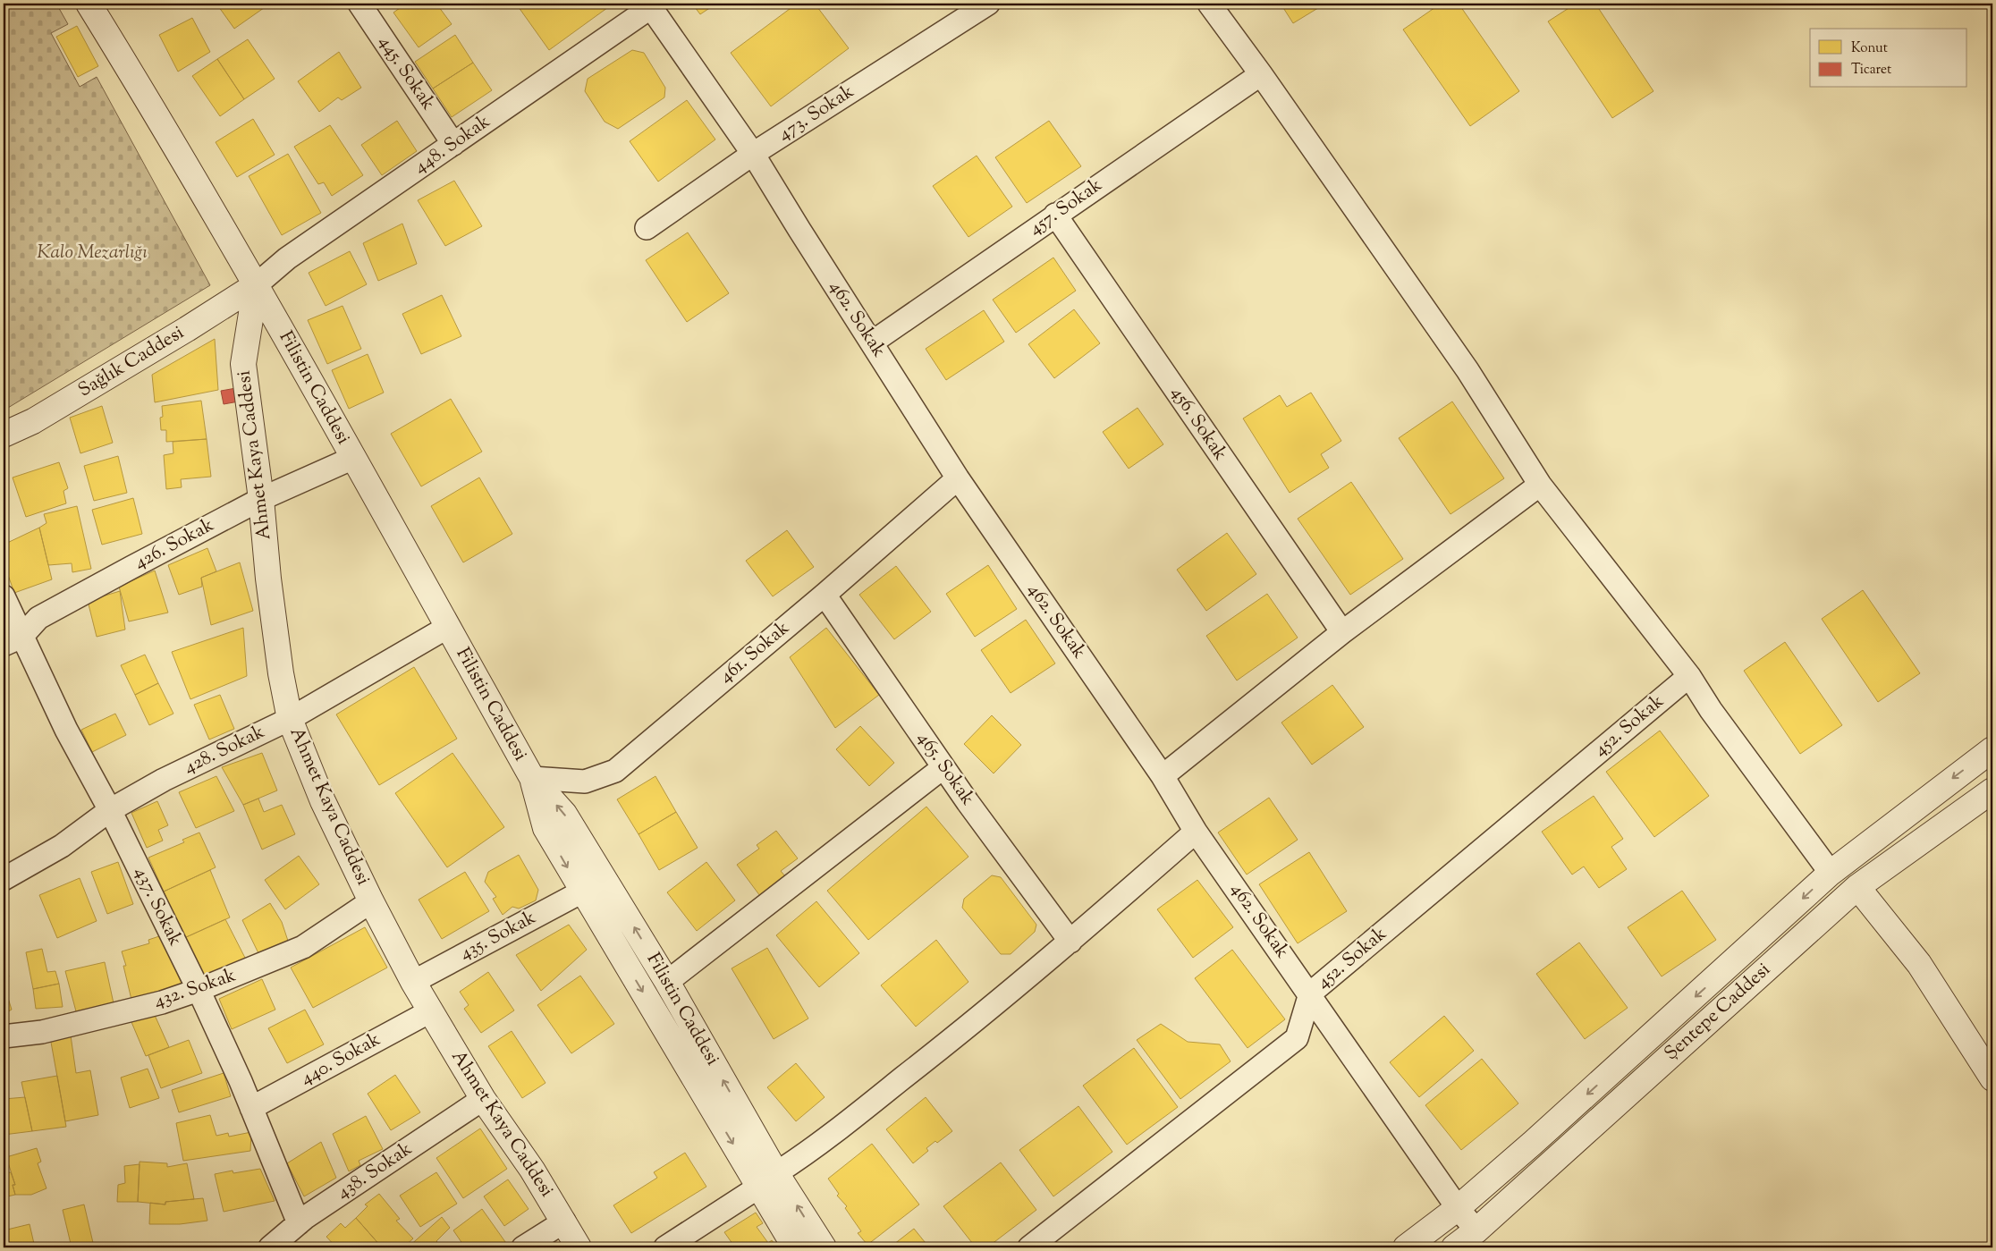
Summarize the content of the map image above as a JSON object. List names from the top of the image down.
{
  "streets": {
    "street": [
      "445. Sokak",
      "473. Sokak",
      "448. Sokak",
      "457. Sokak",
      "462. Sokak",
      "Sağlık Caddesi",
      "Filistin Caddesi",
      "456. Sokak",
      "Ahmet Kaya Caddesi",
      "426. Sokak",
      "461. Sokak",
      "452. Sokak",
      "428. Sokak",
      "465. Sokak",
      "437. Sokak",
      "435. Sokak",
      "432. Sokak",
      "Şentepe Caddesi",
      "440. Sokak",
      "438. Sokak"
    ]
  },
  "crossings": [
    ["445. Sokak", "448. Sokak"],
    ["473. Sokak", "462. Sokak"],
    ["448. Sokak", "462. Sokak"],
    ["448. Sokak", "Sağlık Caddesi"],
    ["448. Sokak", "Filistin Caddesi"],
    ["448. Sokak", "Ahmet Kaya Caddesi"],
    ["457. Sokak", "462. Sokak"],
    ["457. Sokak", "456. Sokak"],
    ["462. Sokak", "461. Sokak"],
    ["462. Sokak", "452. Sokak"],
    ["462. Sokak", "Şentepe Caddesi"],
    ["Sağlık Caddesi", "Filistin Caddesi"],
    ["Sağlık Caddesi", "Ahmet Kaya Caddesi"],
    ["Filistin Caddesi", "Ahmet Kaya Caddesi"],
    ["Filistin Caddesi", "426. Sokak"],
    ["Filistin Caddesi", "461. Sokak"],
    ["Filistin Caddesi", "428. Sokak"],
    ["Filistin Caddesi", "435. Sokak"],
    ["Ahmet Kaya Caddesi", "426. Sokak"],
    ["Ahmet Kaya Caddesi", "428. Sokak"],
    ["Ahmet Kaya Caddesi", "435. Sokak"],
    ["Ahmet Kaya Caddesi", "432. Sokak"],
    ["Ahmet Kaya Caddesi", "440. Sokak"],
    ["Ahmet Kaya Caddesi", "438. Sokak"],
    ["426. Sokak", "437. Sokak"],
    ["461. Sokak", "465. Sokak"],
    ["428. Sokak", "437. Sokak"],
    ["437. Sokak", "432. Sokak"],
    ["437. Sokak", "440. Sokak"],
    ["437. Sokak", "438. Sokak"]
  ],
  "parks": ["Kalo Mezarlığı"],
  "legend": ["Konut", "Ticaret"]
}
